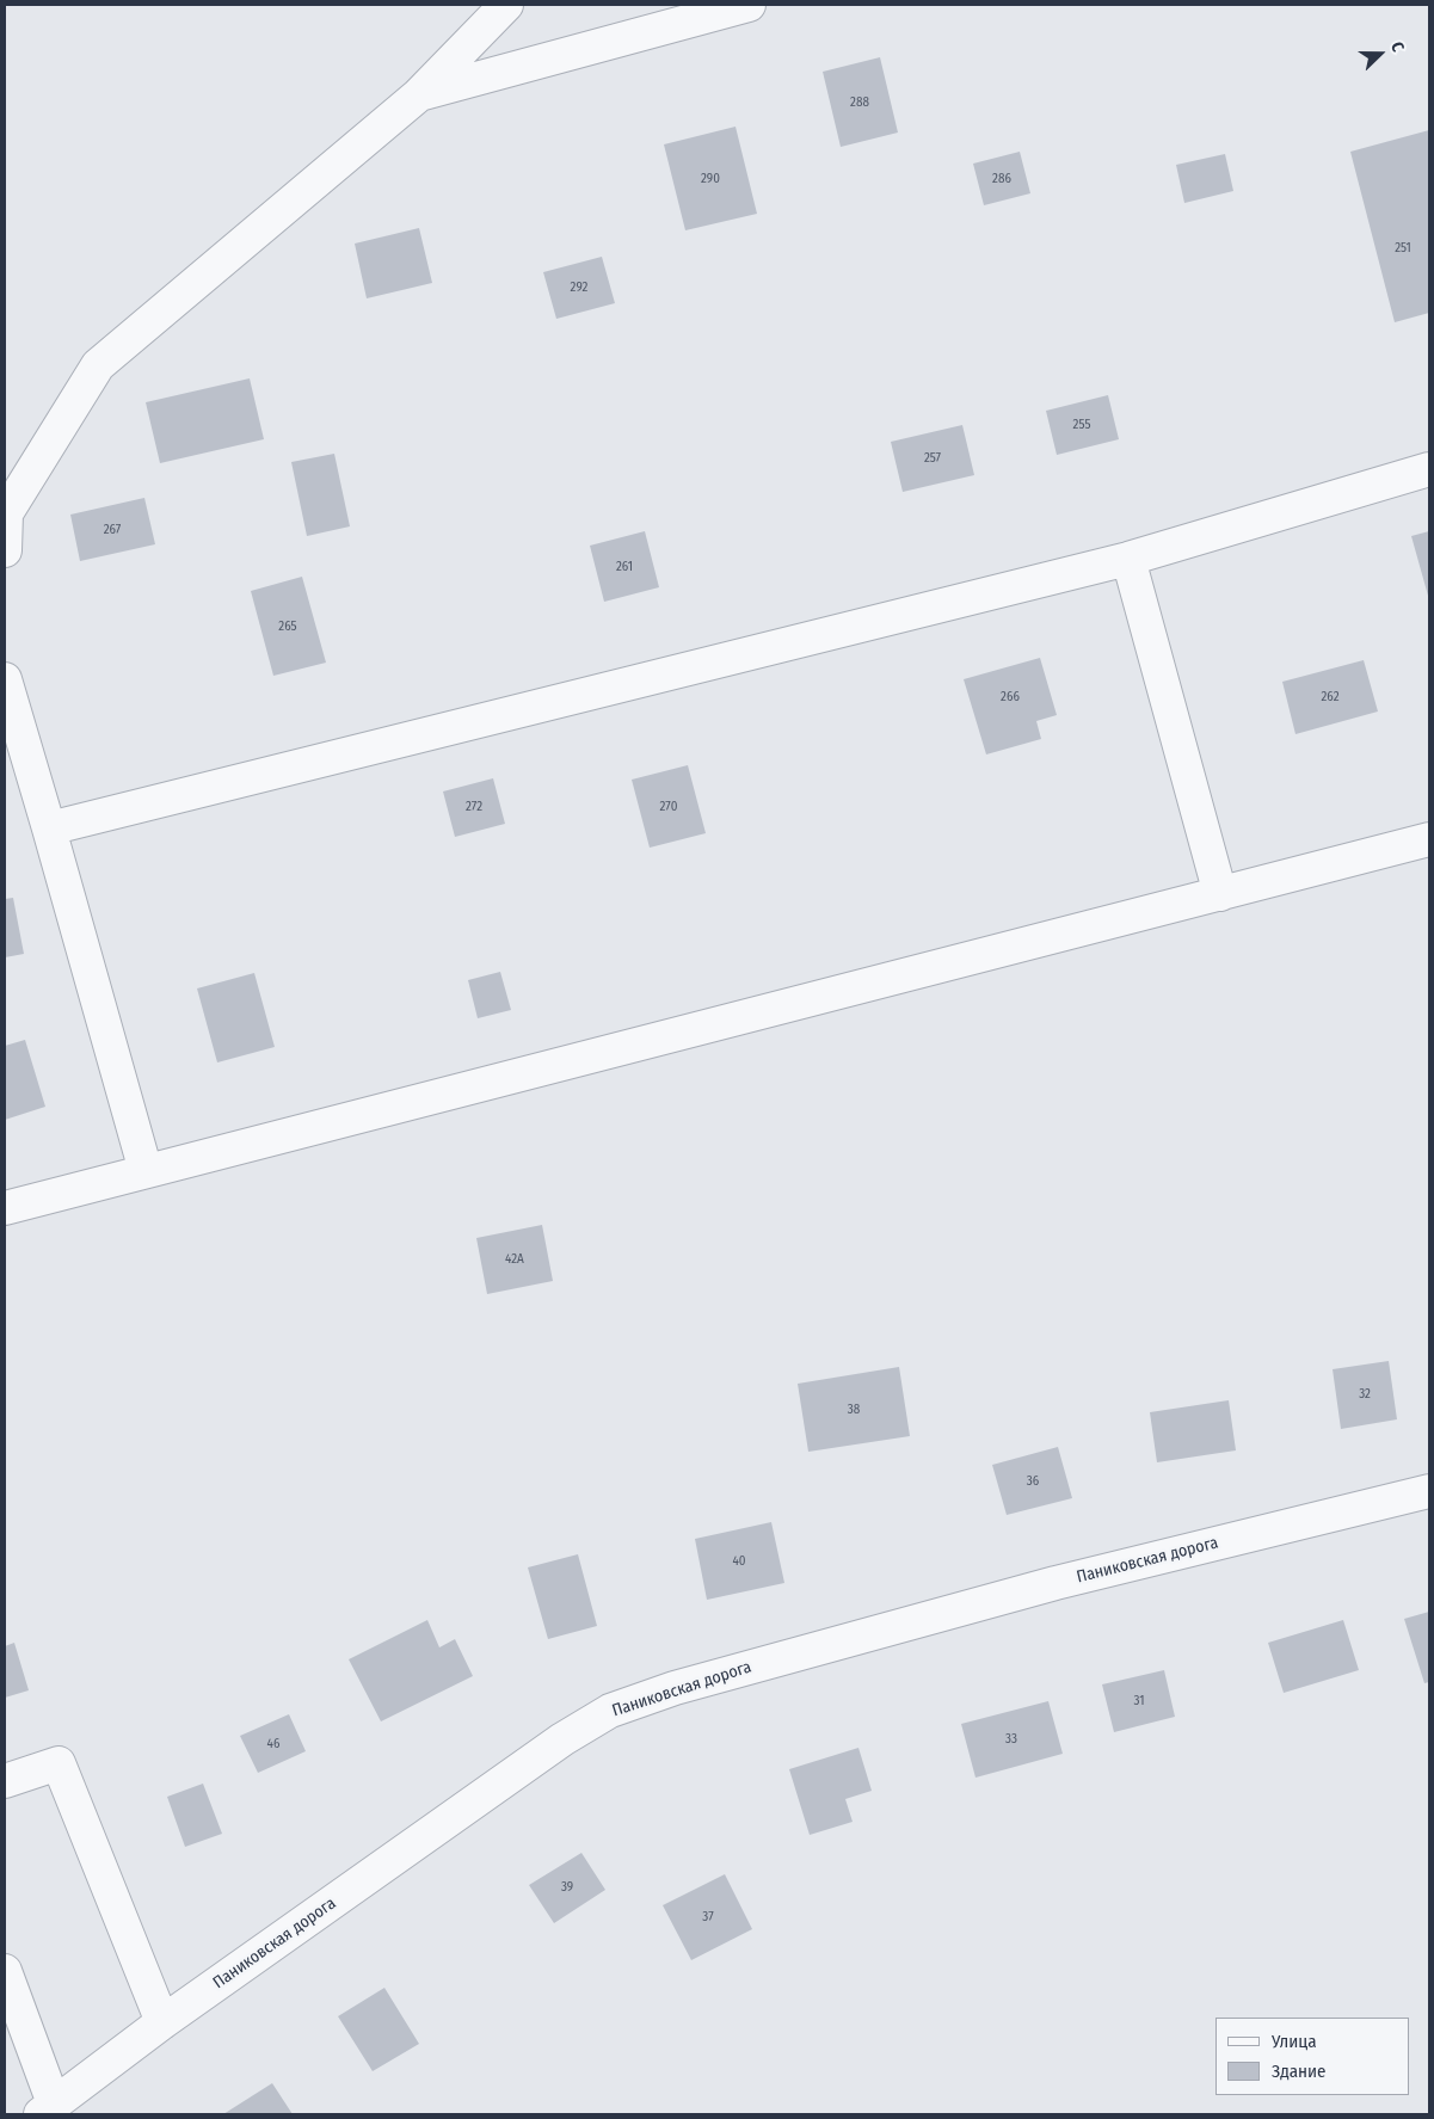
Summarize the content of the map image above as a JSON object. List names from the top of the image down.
{
  "streets": {
    "street": ["Паниковская дорога"]
  },
  "house_numbers": [
    "288",
    "290",
    "286",
    "251",
    "292",
    "255",
    "257",
    "267",
    "261",
    "265",
    "266",
    "262",
    "272",
    "270",
    "42А",
    "32",
    "38",
    "36",
    "40",
    "31",
    "33",
    "46",
    "39",
    "37"
  ],
  "legend": ["Улица", "Здание"],
  "north": "right"
}
